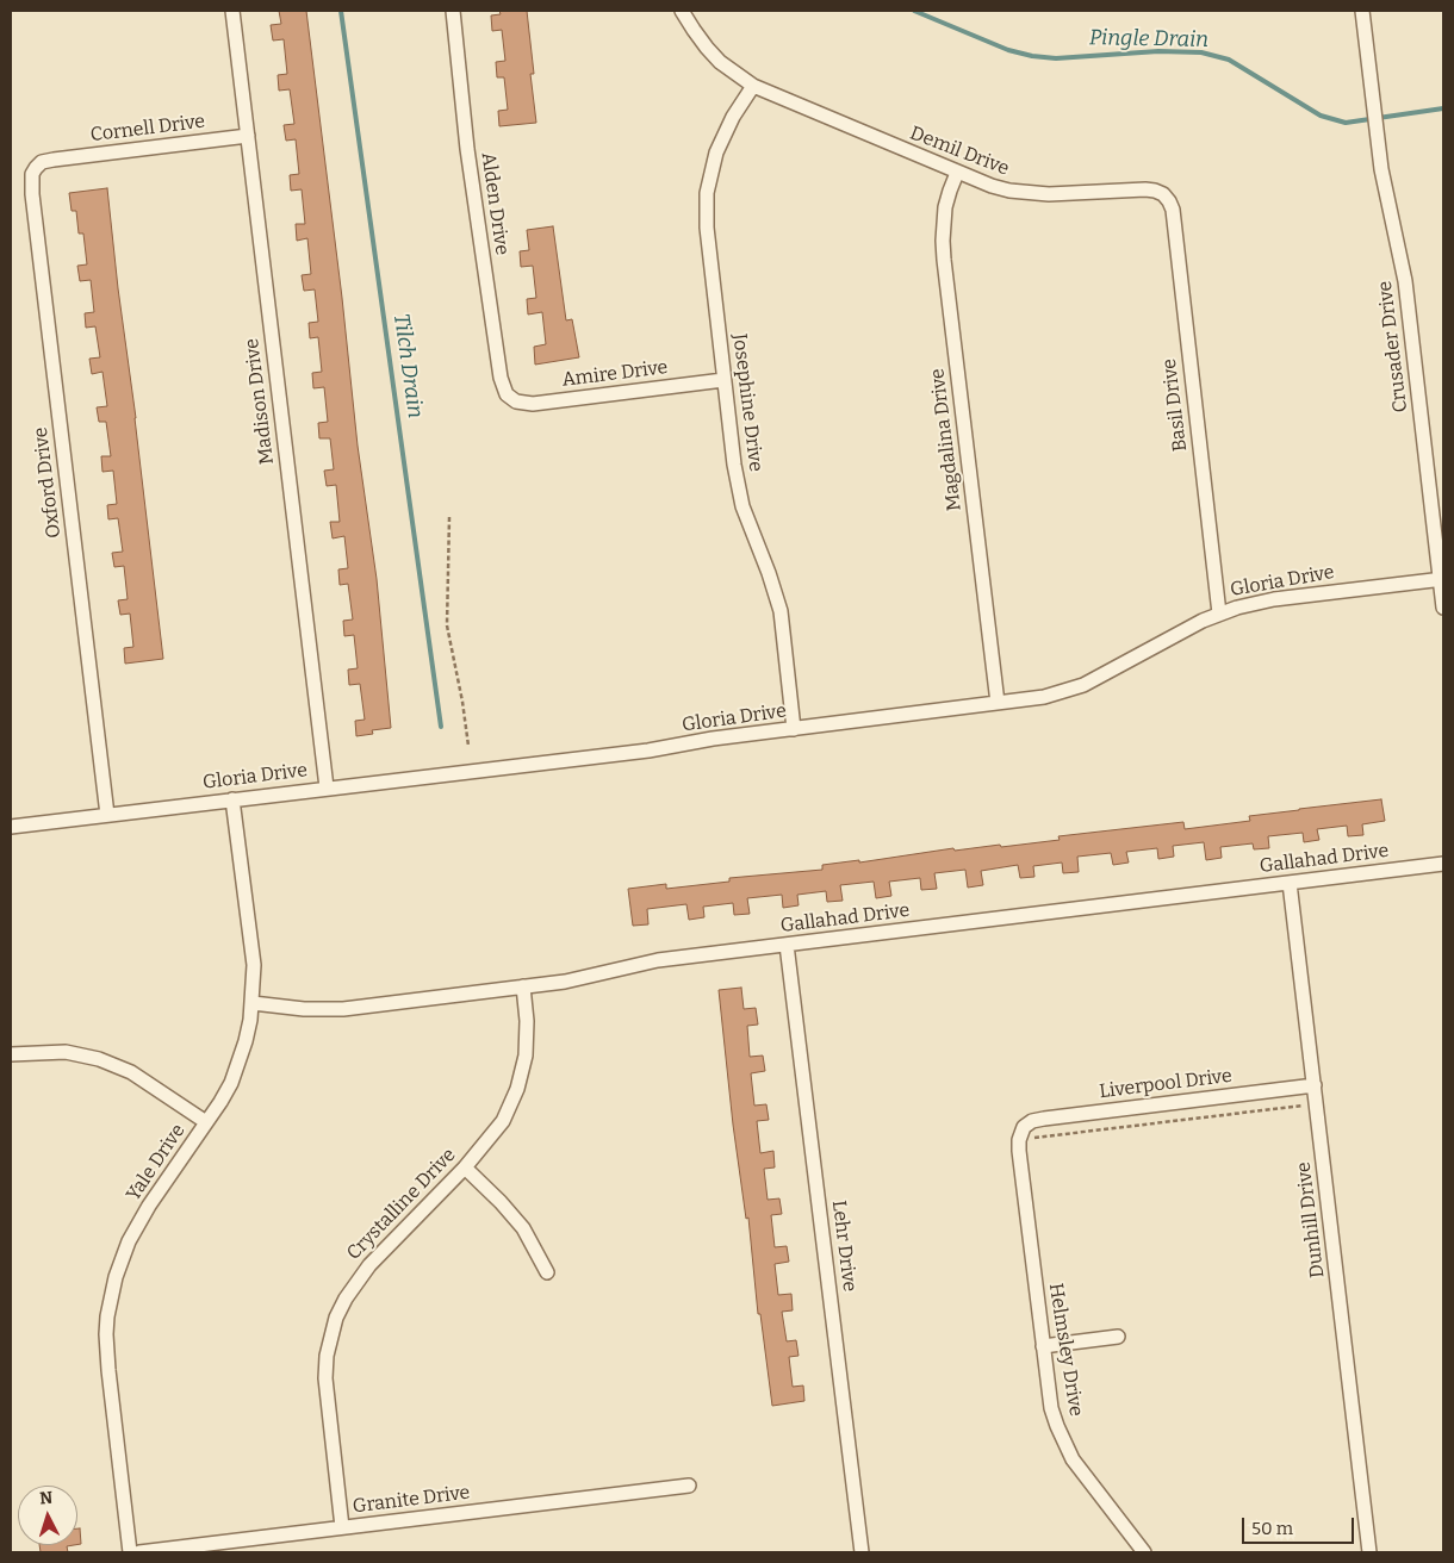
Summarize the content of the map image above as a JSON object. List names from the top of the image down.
{
  "streets": {
    "street": [
      "Cornell Drive",
      "Demil Drive",
      "Alden Drive",
      "Crusader Drive",
      "Amire Drive",
      "Madison Drive",
      "Josephine Drive",
      "Basil Drive",
      "Magdalina Drive",
      "Oxford Drive",
      "Gloria Drive",
      "Gallahad Drive",
      "Liverpool Drive",
      "Yale Drive",
      "Crystalline Drive",
      "Dunhill Drive",
      "Lehr Drive",
      "Helmsley Drive",
      "Granite Drive"
    ]
  },
  "crossings": [
    ["Cornell Drive", "Madison Drive"],
    ["Cornell Drive", "Oxford Drive"],
    ["Demil Drive", "Josephine Drive"],
    ["Demil Drive", "Basil Drive"],
    ["Demil Drive", "Magdalina Drive"],
    ["Alden Drive", "Amire Drive"],
    ["Crusader Drive", "Gloria Drive"],
    ["Amire Drive", "Josephine Drive"],
    ["Madison Drive", "Gloria Drive"],
    ["Josephine Drive", "Gloria Drive"],
    ["Basil Drive", "Gloria Drive"],
    ["Magdalina Drive", "Gloria Drive"],
    ["Oxford Drive", "Gloria Drive"],
    ["Gloria Drive", "Yale Drive"],
    ["Gallahad Drive", "Yale Drive"],
    ["Gallahad Drive", "Crystalline Drive"],
    ["Gallahad Drive", "Dunhill Drive"],
    ["Gallahad Drive", "Lehr Drive"],
    ["Liverpool Drive", "Dunhill Drive"],
    ["Liverpool Drive", "Helmsley Drive"],
    ["Crystalline Drive", "Granite Drive"]
  ],
  "water": ["Pingle Drain", "Tilch Drain"],
  "scale_bar": "50 m",
  "north": "top"
}
